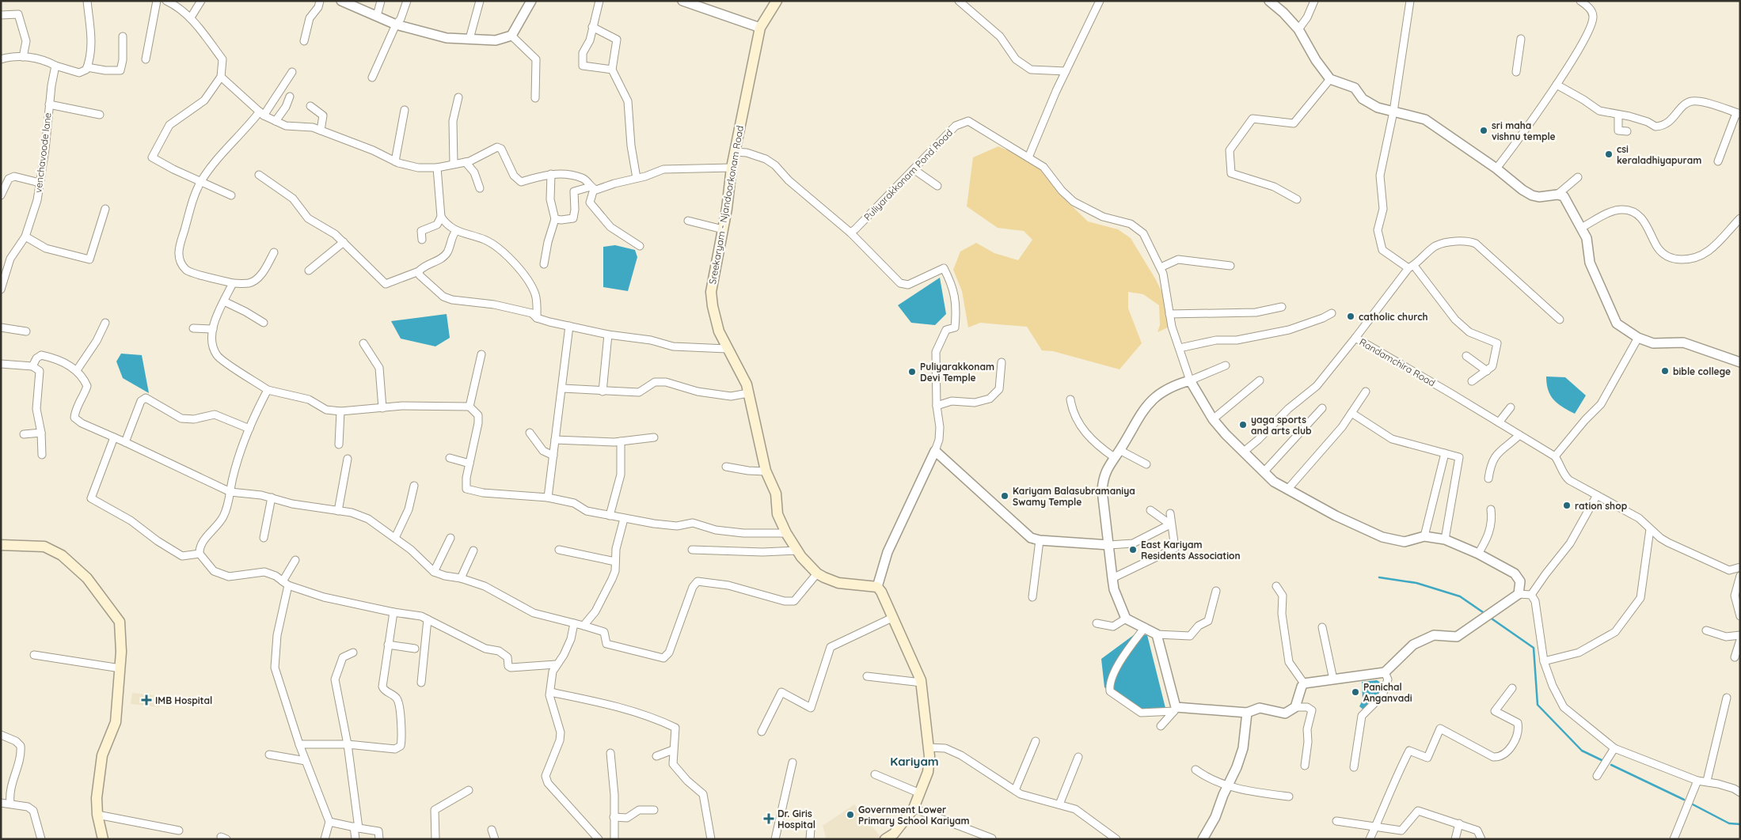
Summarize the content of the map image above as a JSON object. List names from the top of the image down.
{
  "streets": {
    "main road": ["Sreekaryam - Njandoorkonam Road"],
    "street": ["venchavoode lane", "Puliyarakkonam Pond Road", "Randamchira Road"]
  },
  "districts": ["Kariyam"],
  "places": {
    "other": [
      "sri maha vishnu temple",
      "csi keraladhiyapuram",
      "catholic church",
      "bible college",
      "Puliyarakkonam Devi Temple",
      "yaga sports and arts club",
      "Kariyam Balasubramaniya Swamy Temple",
      "ration shop",
      "East Kariyam Residents Association",
      "Panichal Anganvadi",
      "Government Lower Primary School Kariyam"
    ],
    "health": ["IMB Hospital", "Dr. Giris Hospital"]
  }
}
